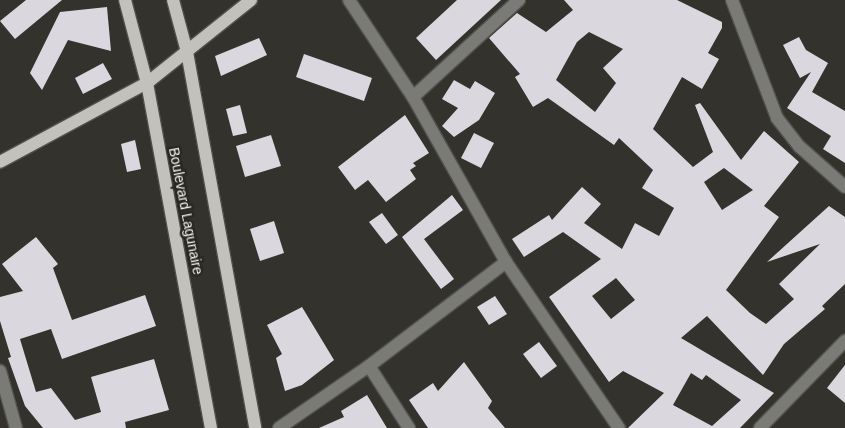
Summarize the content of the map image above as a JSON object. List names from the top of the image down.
{
  "streets": {
    "main road": ["Boulevard Lagunaire"]
  }
}
